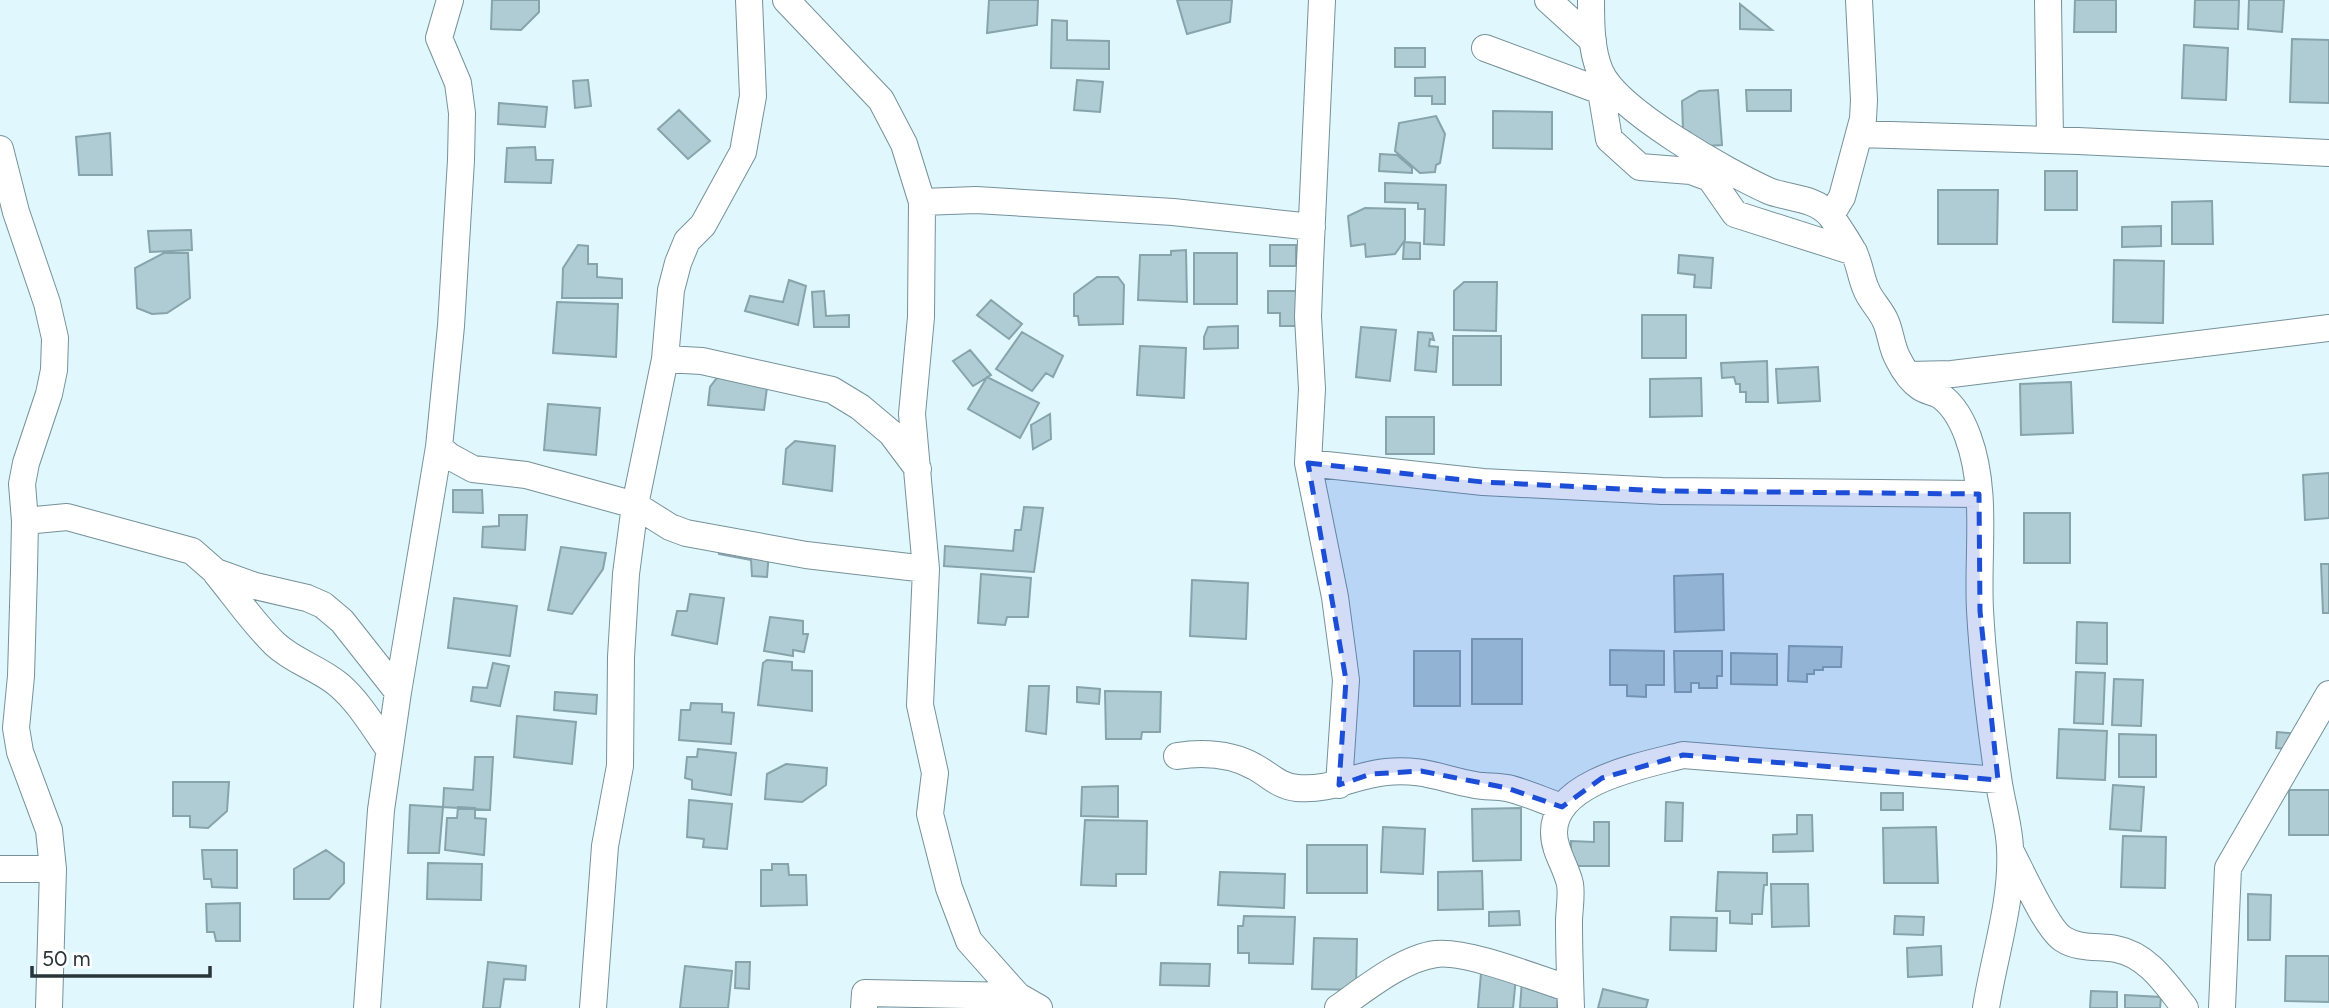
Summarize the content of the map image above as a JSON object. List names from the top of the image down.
{
  "scale_bar": "50 m"
}
